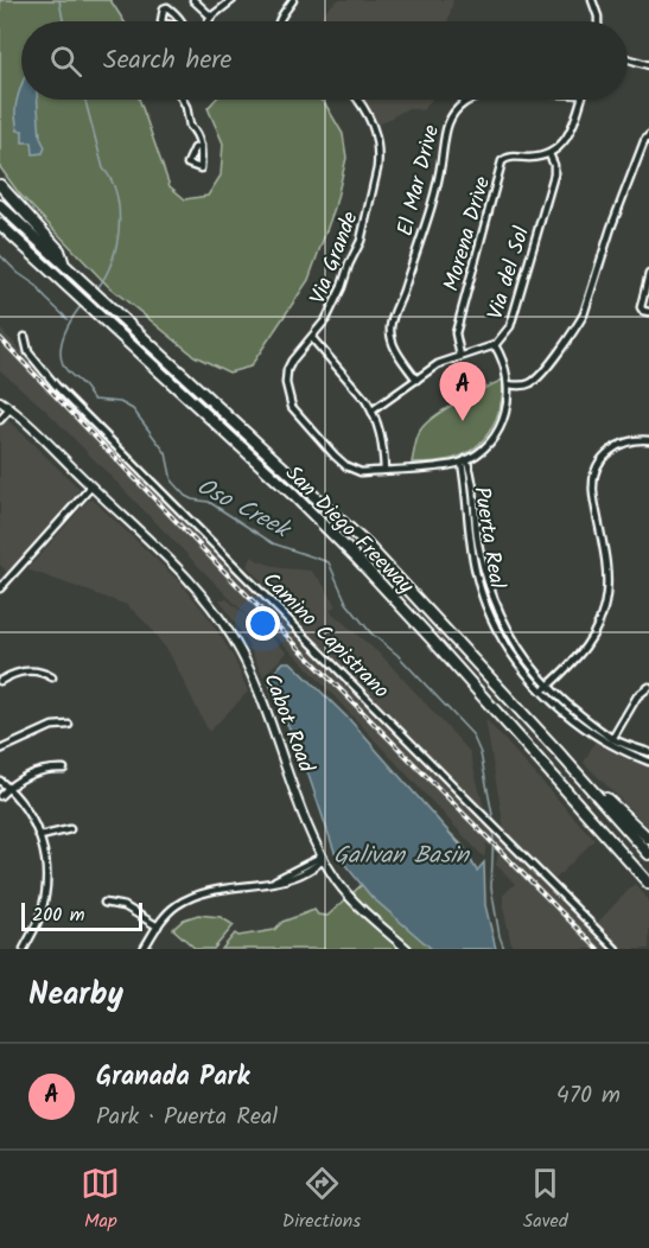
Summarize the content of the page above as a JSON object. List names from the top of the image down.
{
  "streets": {
    "highway": ["San Diego Freeway"],
    "main road": ["Cabot Road"],
    "street": [
      "El Mar Drive",
      "Morena Drive",
      "Via Grande",
      "Via del Sol",
      "Puerta Real",
      "Camino Capistrano"
    ]
  },
  "crossings": [
    ["El Mar Drive", "Via del Sol"],
    ["Morena Drive", "Via del Sol"],
    ["Via Grande", "Puerta Real"],
    ["Via del Sol", "Puerta Real"]
  ],
  "water": ["Oso Creek", "Galivan Basin"],
  "scale_bar": "200 m",
  "page": {
    "search": "Search here",
    "pins": "A",
    "scale": "200 m",
    "heading": "Nearby",
    "list": [
      {
        "mark": "A",
        "name": "Granada Park",
        "note": "Park · Puerta Real",
        "value": "470 m"
      }
    ],
    "nav": ["Map", "Directions", "Saved"]
  }
}
